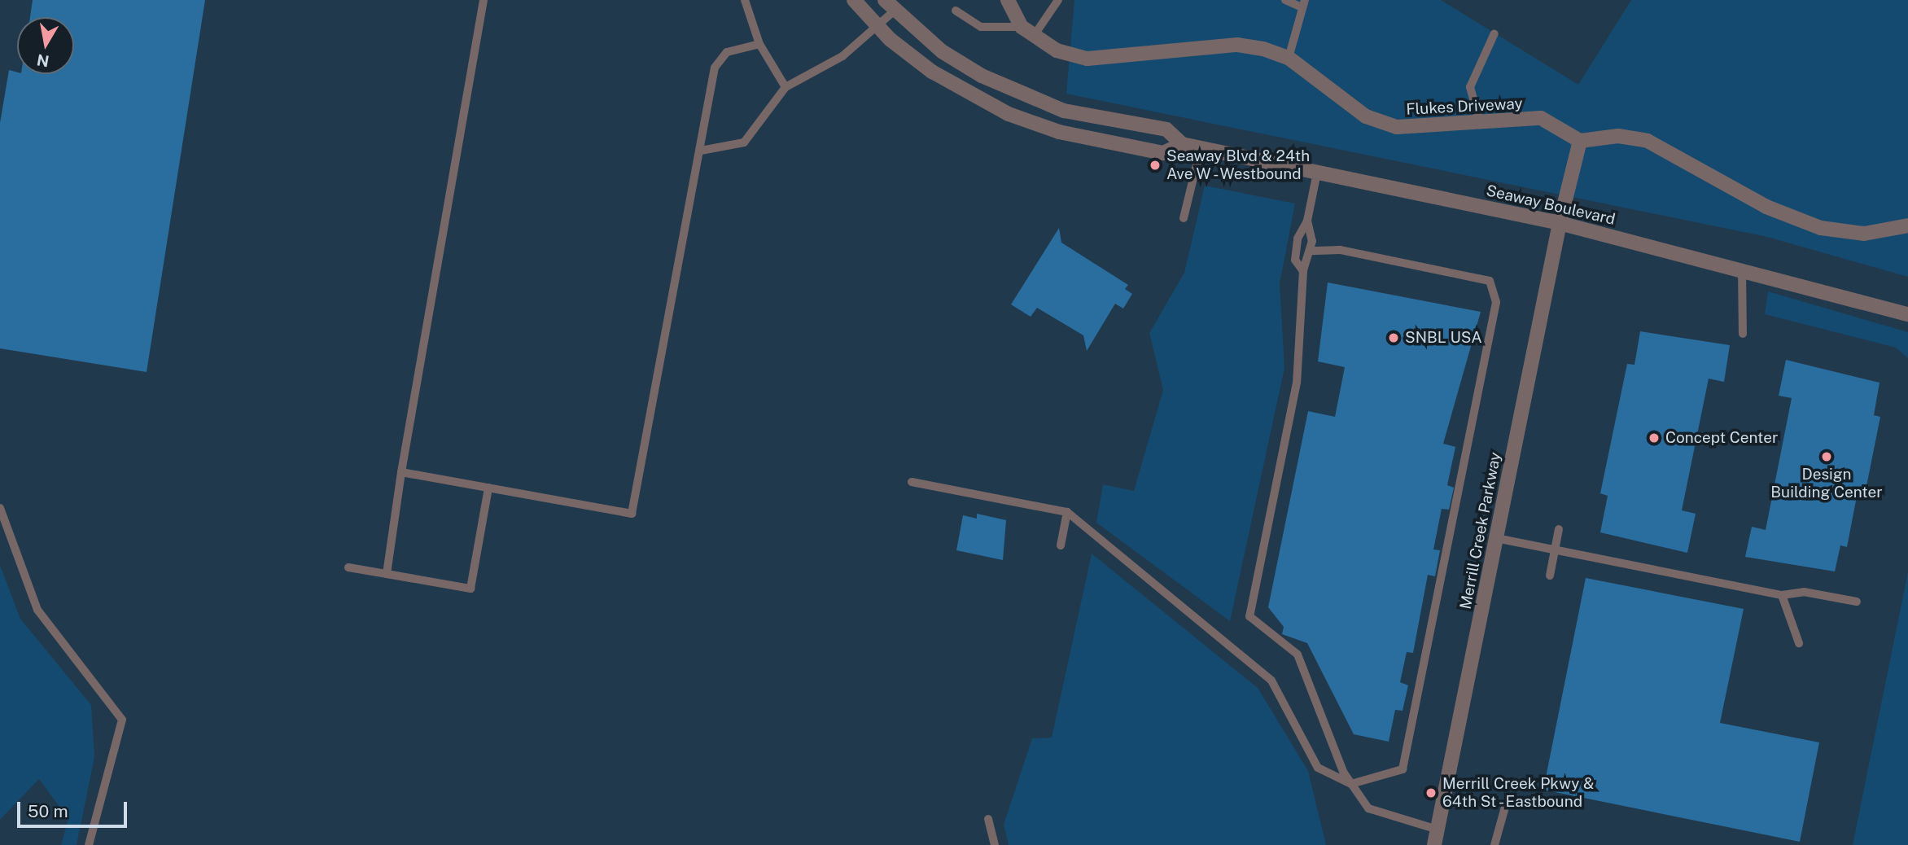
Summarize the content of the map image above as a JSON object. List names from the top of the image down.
{
  "streets": {
    "street": ["Flukes Driveway", "Seaway Boulevard", "Merrill Creek Parkway"]
  },
  "crossings": [
    ["Flukes Driveway", "Merrill Creek Parkway"],
    ["Seaway Boulevard", "Merrill Creek Parkway"]
  ],
  "places": [
    "Seaway Blvd & 24th Ave W - Westbound",
    "SNBL USA",
    "Concept Center",
    "Design Building Center",
    "Merrill Creek Pkwy & 64th St - Eastbound"
  ],
  "scale_bar": "50 m",
  "north": "bottom"
}
